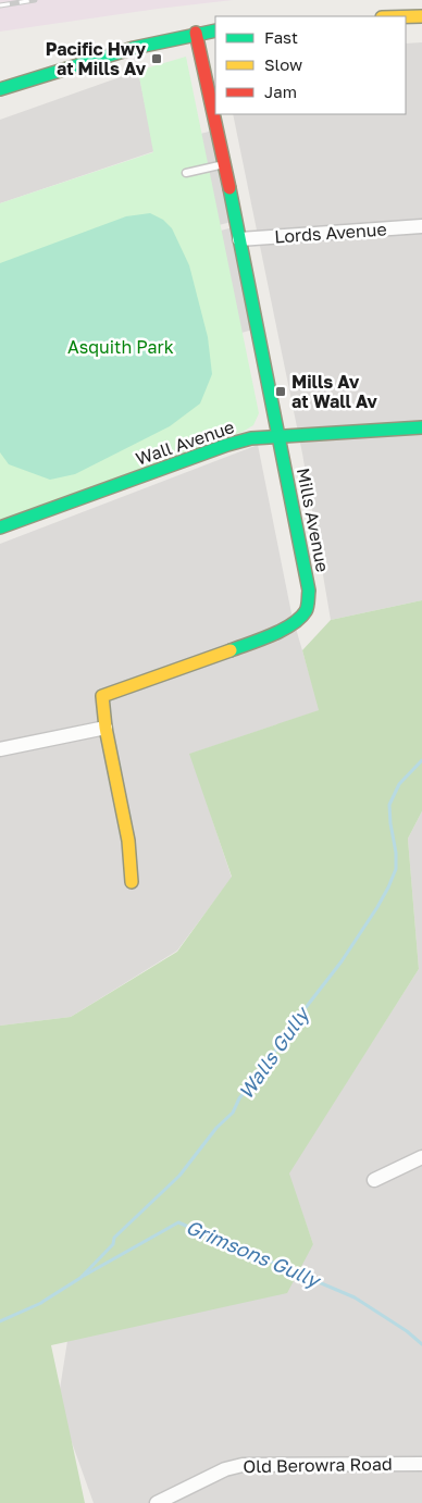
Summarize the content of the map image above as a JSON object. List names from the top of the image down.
{
  "streets": {
    "street": [
      "Lords Avenue",
      "Wall Avenue",
      "Mills Avenue",
      "Old Berowra Road"
    ]
  },
  "crossings": [
    ["Lords Avenue", "Mills Avenue"],
    ["Wall Avenue", "Mills Avenue"]
  ],
  "water": ["Walls Gully", "Grimsons Gully"],
  "parks": ["Asquith Park"],
  "places": {
    "transit": ["Pacific Hwy at Mills Av", "Mills Av at Wall Av"]
  },
  "legend": ["Fast", "Slow", "Jam"]
}
